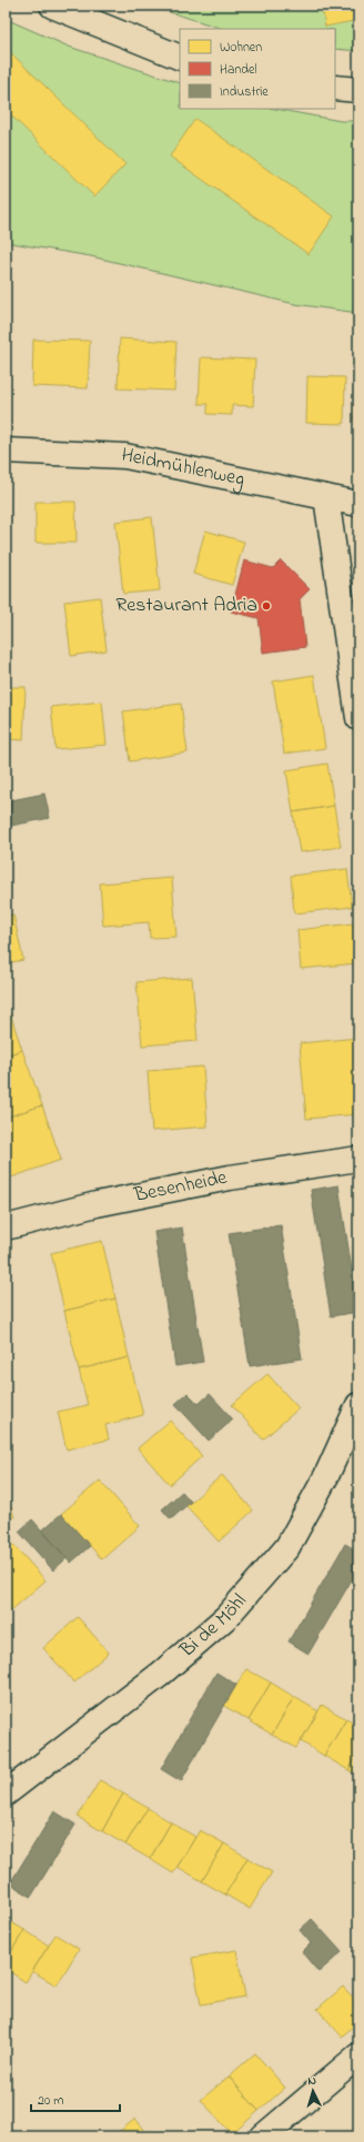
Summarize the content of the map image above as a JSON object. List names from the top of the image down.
{
  "streets": {
    "street": ["Heidmühlenweg", "Besenheide", "Bi de Möhl"]
  },
  "places": ["Restaurant Adria"],
  "legend": ["Wohnen", "Handel", "Industrie"],
  "scale_bar": "20 m",
  "north": "top"
}
